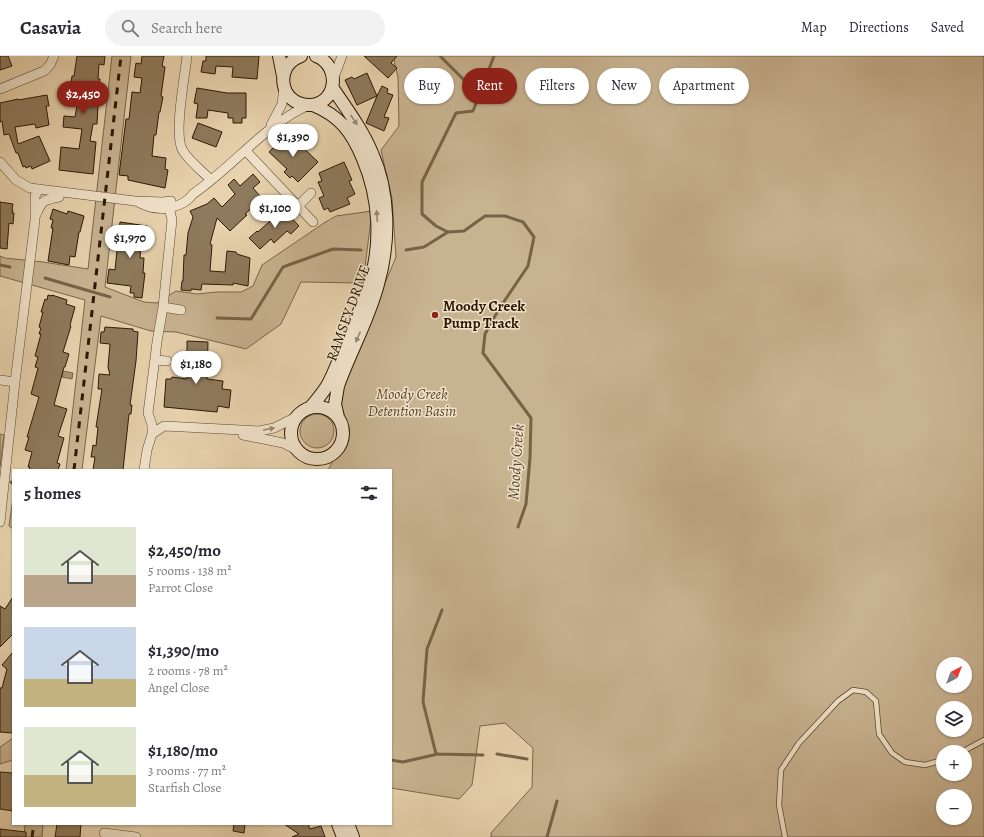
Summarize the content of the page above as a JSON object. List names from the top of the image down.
{
  "streets": {
    "main road": ["RAMSEY DRIVE"]
  },
  "water": ["Moody Creek"],
  "parks": ["Moody Creek Detention Basin"],
  "places": ["Moody Creek Pump Track"],
  "north": "top right",
  "page": {
    "header": "Casavia",
    "search": "Search here",
    "nav": ["Map", "Directions", "Saved"],
    "chip": [
      "Buy",
      "Rent",
      "Filters",
      "New",
      "Apartment"
    ],
    "price": [
      "$2,450",
      "$1,390",
      "$1,100",
      "$1,970",
      "$1,180"
    ],
    "heading": "5 homes",
    "list": [
      {
        "name": "$2,450/mo",
        "note": "5 rooms · 138 m² · Parrot Close"
      },
      {
        "name": "$1,390/mo",
        "note": "2 rooms · 78 m² · Angel Close"
      },
      {
        "name": "$1,180/mo",
        "note": "3 rooms · 77 m² · Starfish Close"
      }
    ],
    "map_buttons": ["+", "−"]
  }
}
